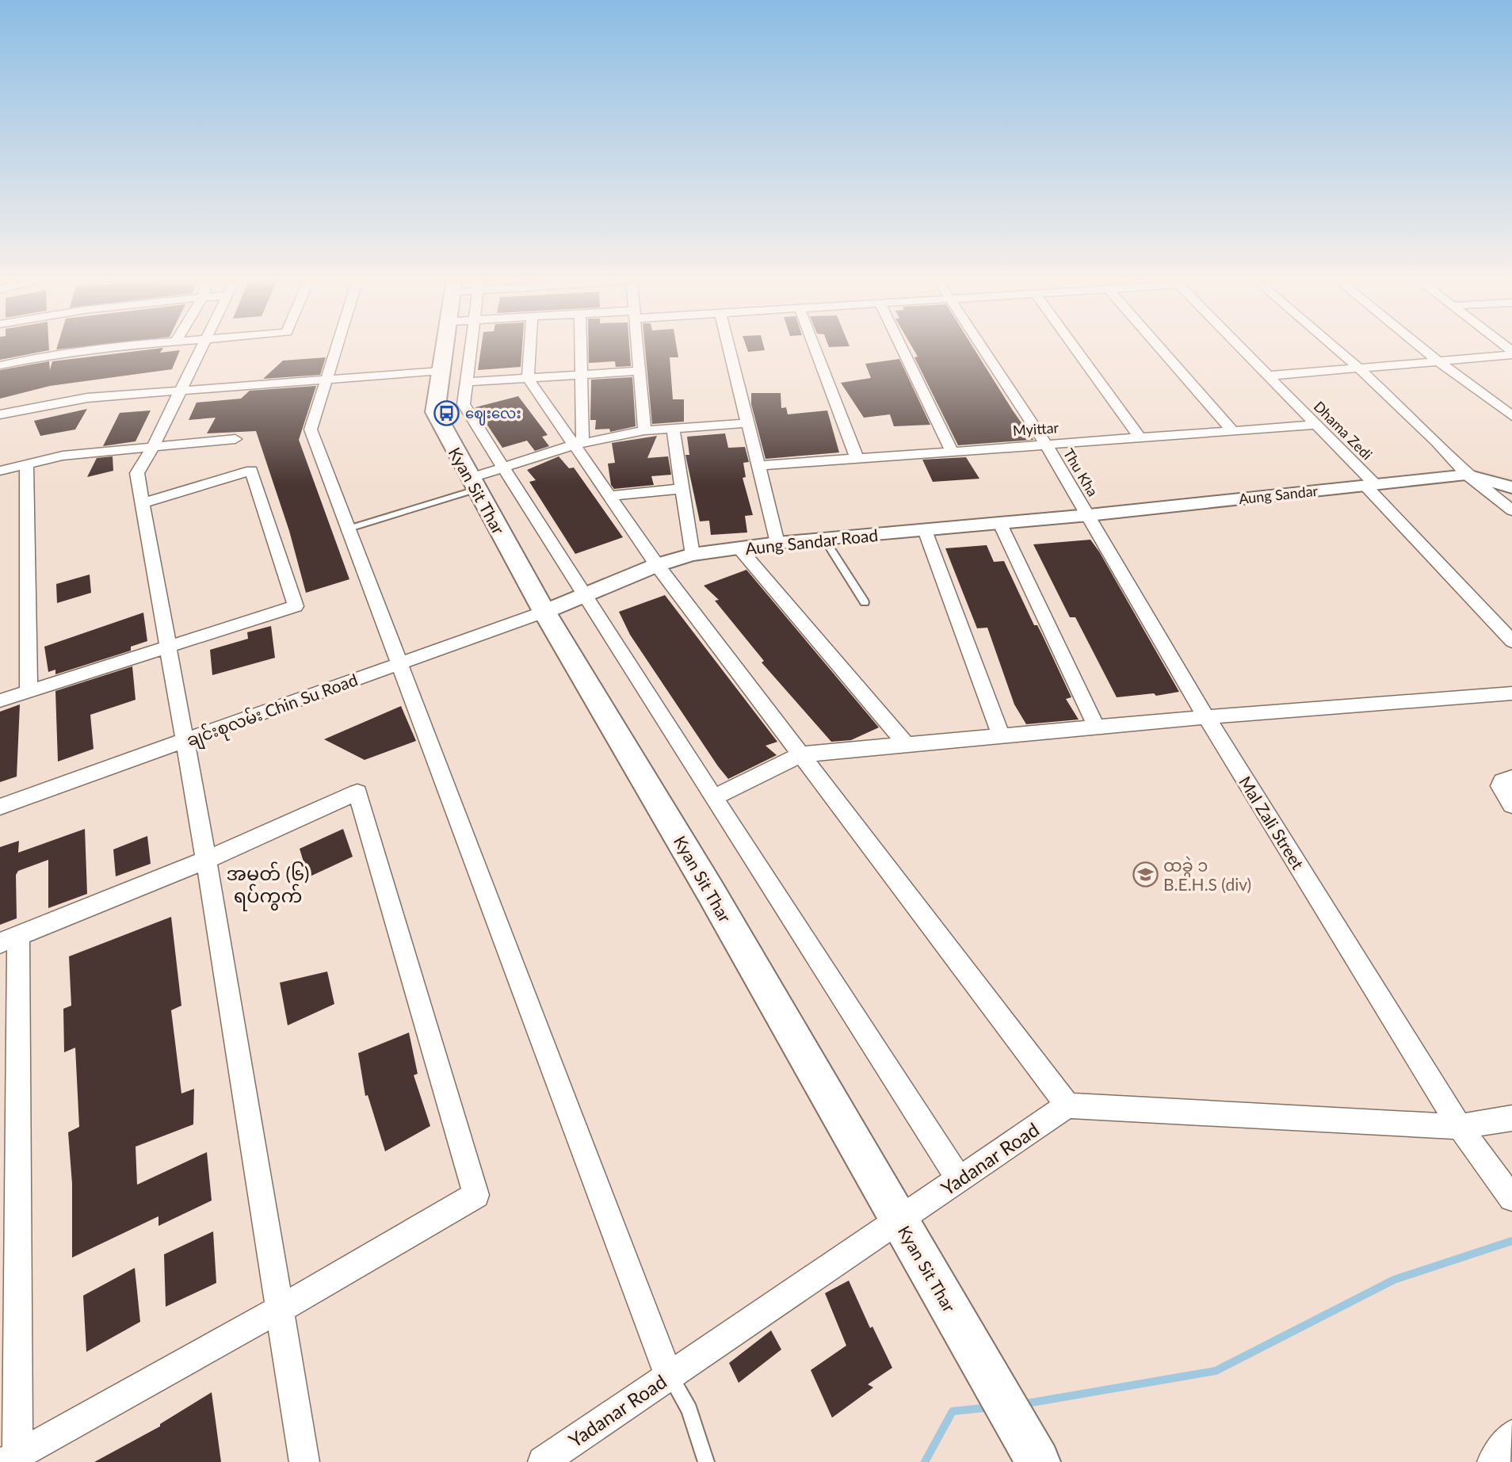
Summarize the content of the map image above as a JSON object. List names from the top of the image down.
{
  "streets": {
    "main road": ["Kyan Sit Thar"],
    "street": [
      "Myittar",
      "Dhama Zedi",
      "Thu Kha",
      "Aung Sandar",
      "Aung Sandar Road",
      "ချင်းစုလမ်း Chin Su Road",
      "Mal Zali Street",
      "Yadanar Road"
    ]
  },
  "crossings": [
    ["Myittar", "Dhama Zedi"],
    ["Myittar", "Thu Kha"],
    ["Dhama Zedi", "Aung Sandar"],
    ["Thu Kha", "Aung Sandar"],
    ["Thu Kha", "Aung Sandar Road"],
    ["Thu Kha", "Mal Zali Street"],
    ["Kyan Sit Thar", "Aung Sandar Road"],
    ["Kyan Sit Thar", "ချင်းစုလမ်း Chin Su Road"],
    ["Kyan Sit Thar", "Yadanar Road"],
    ["Aung Sandar", "Aung Sandar Road"],
    ["Aung Sandar", "Mal Zali Street"],
    ["Aung Sandar Road", "ချင်းစုလမ်း Chin Su Road"],
    ["Aung Sandar Road", "Mal Zali Street"]
  ],
  "districts": ["အမှတ် (၆) ရပ်ကွက်"],
  "places": {
    "bus stop": ["ဈေးလေး"],
    "school or university": ["ထခွဲ ၁ B.E.H.S (div)"]
  }
}
